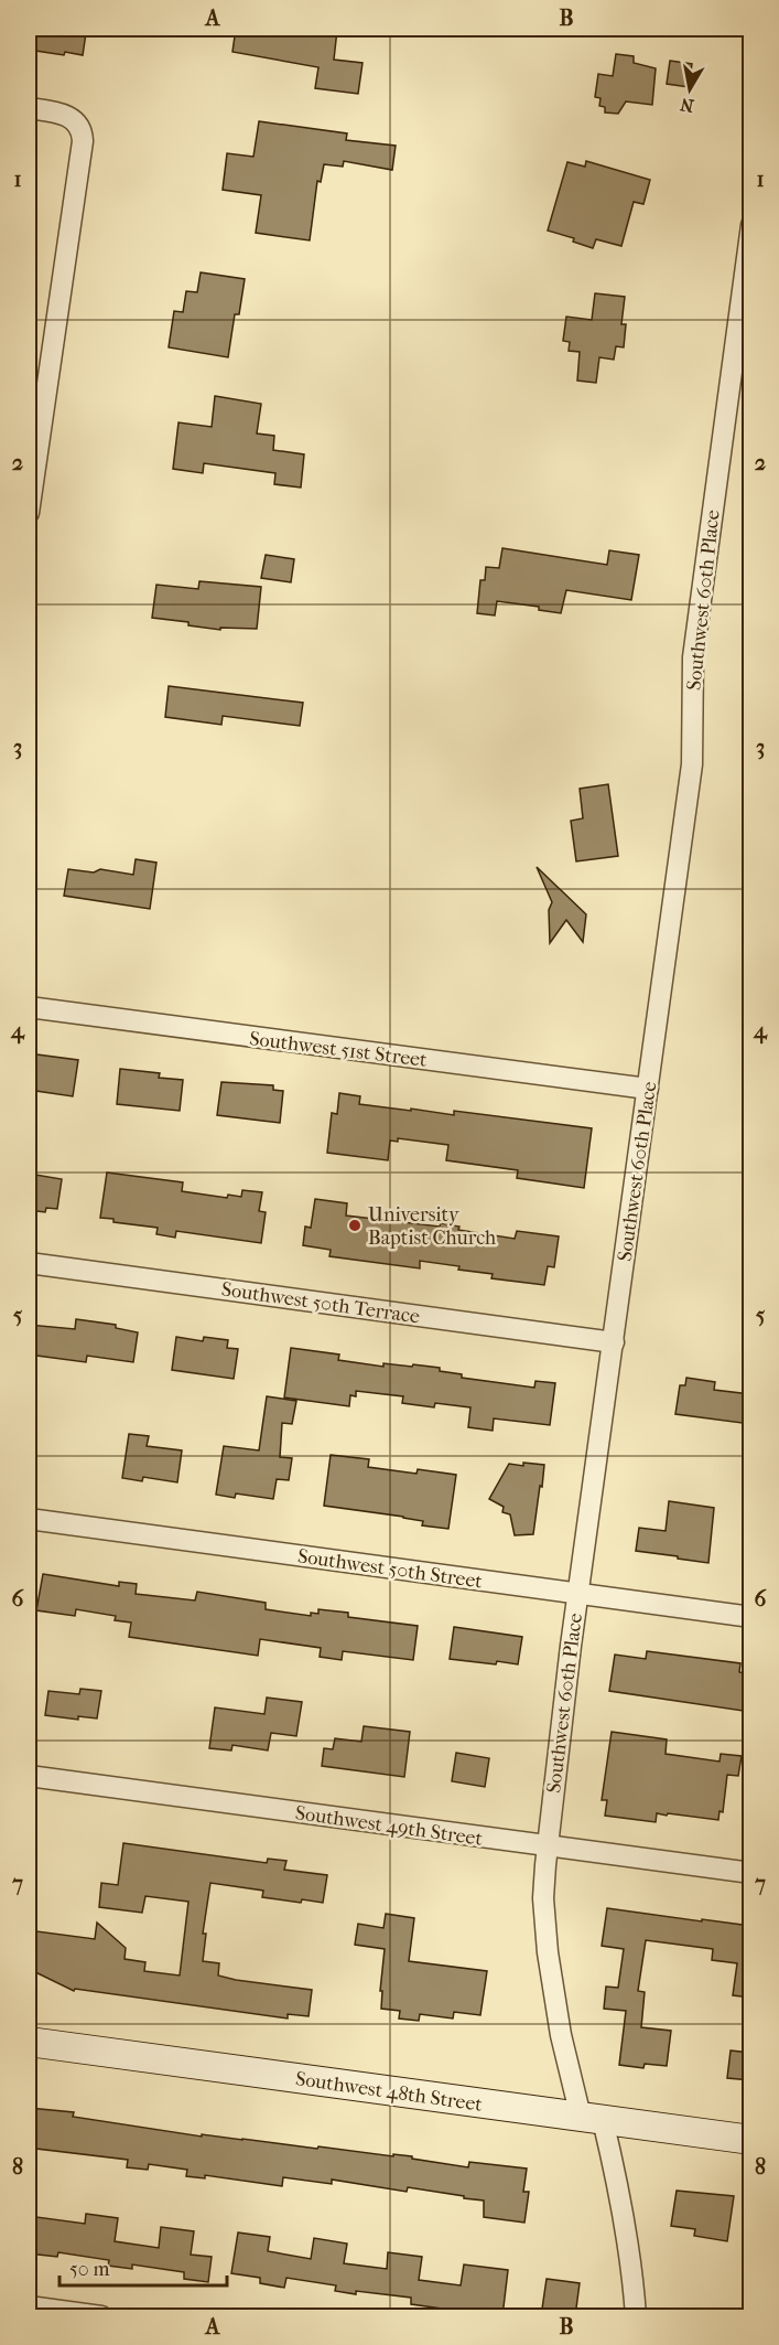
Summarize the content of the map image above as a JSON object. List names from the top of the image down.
{
  "streets": {
    "street": [
      "Southwest 60th Place",
      "Southwest 51st Street",
      "Southwest 50th Terrace",
      "Southwest 50th Street",
      "Southwest 49th Street",
      "Southwest 48th Street"
    ]
  },
  "crossings": [
    ["Southwest 60th Place", "Southwest 51st Street"],
    ["Southwest 60th Place", "Southwest 50th Terrace"],
    ["Southwest 60th Place", "Southwest 50th Street"],
    ["Southwest 60th Place", "Southwest 49th Street"],
    ["Southwest 60th Place", "Southwest 48th Street"]
  ],
  "places": ["University Baptist Church"],
  "scale_bar": "50 m",
  "north": "bottom",
  "grid": {
    "columns": ["A", "B"],
    "rows": [
      "1",
      "2",
      "3",
      "4",
      "5",
      "6",
      "7",
      "8"
    ]
  }
}
